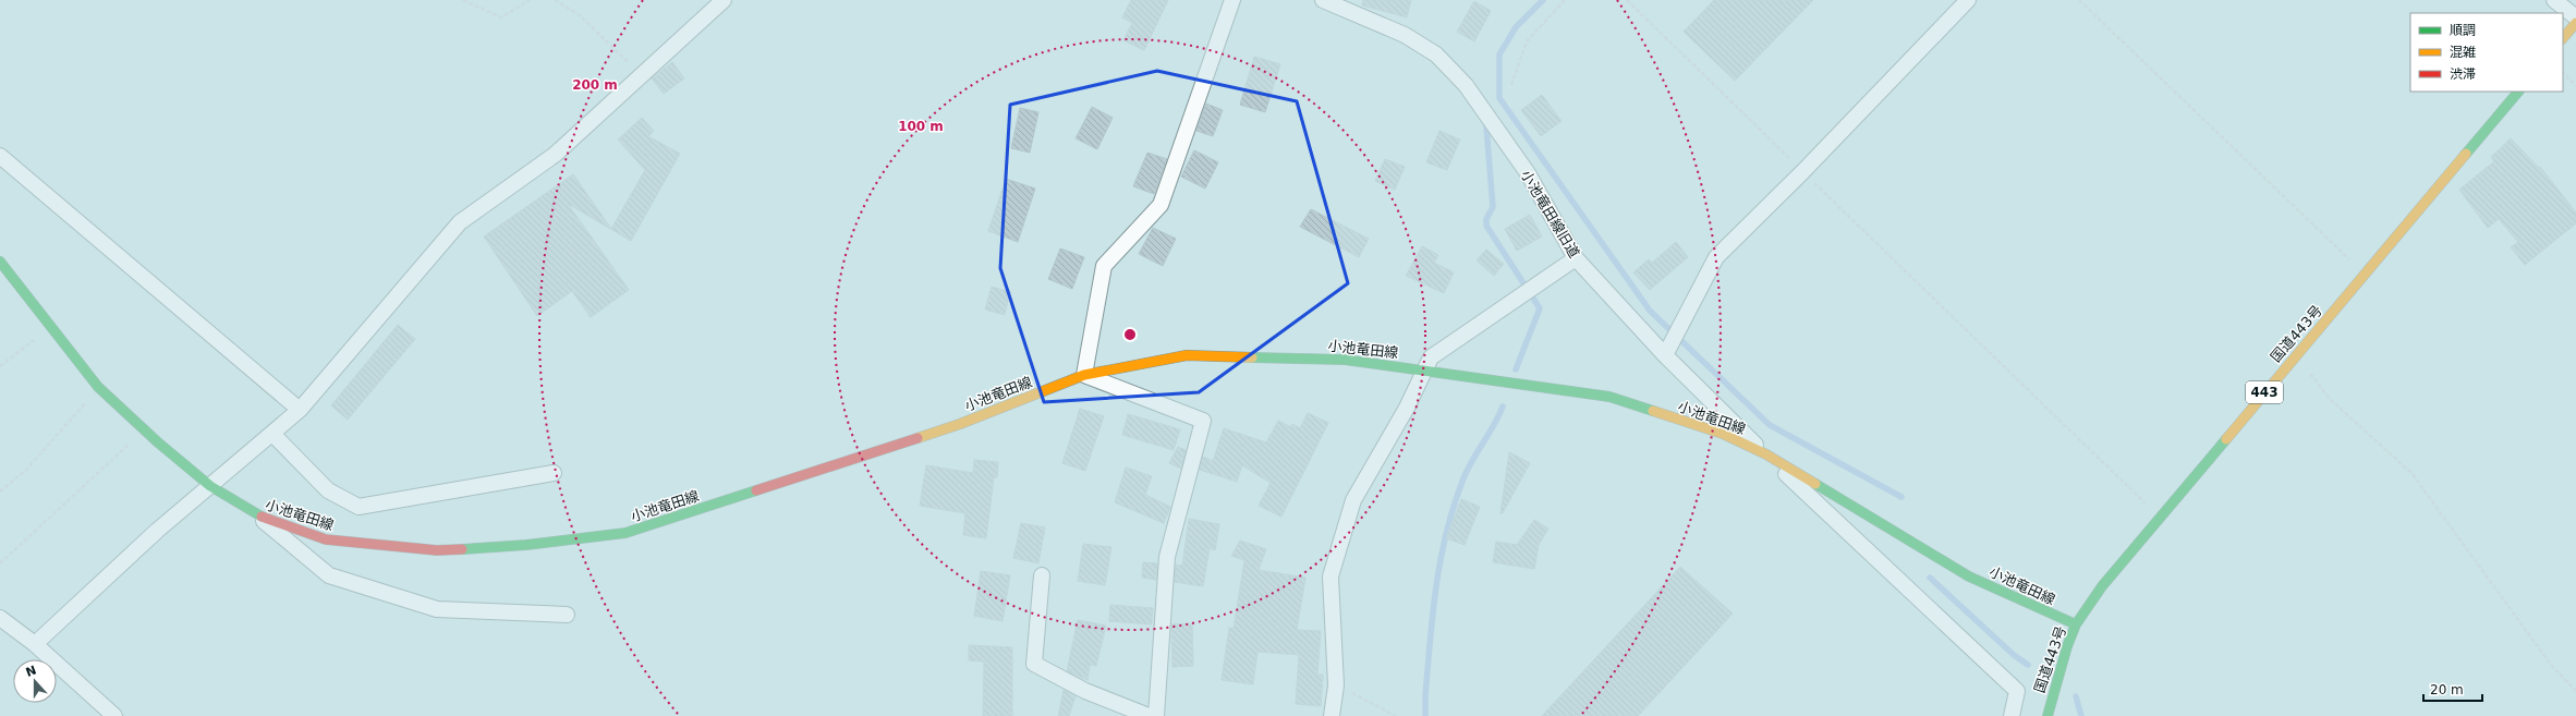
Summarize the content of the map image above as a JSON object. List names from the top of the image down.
{
  "streets": {
    "main road": ["国道443号", "小池竜田線", "443"],
    "street": ["小池竜田線旧道"]
  },
  "crossings": [
    ["小池竜田線旧道", "小池竜田線"],
    ["国道443号", "小池竜田線"]
  ],
  "legend": ["順調", "混雑", "渋滞"],
  "scale_bar": "20 m",
  "north": "top",
  "rings": ["200 m", "100 m"]
}
